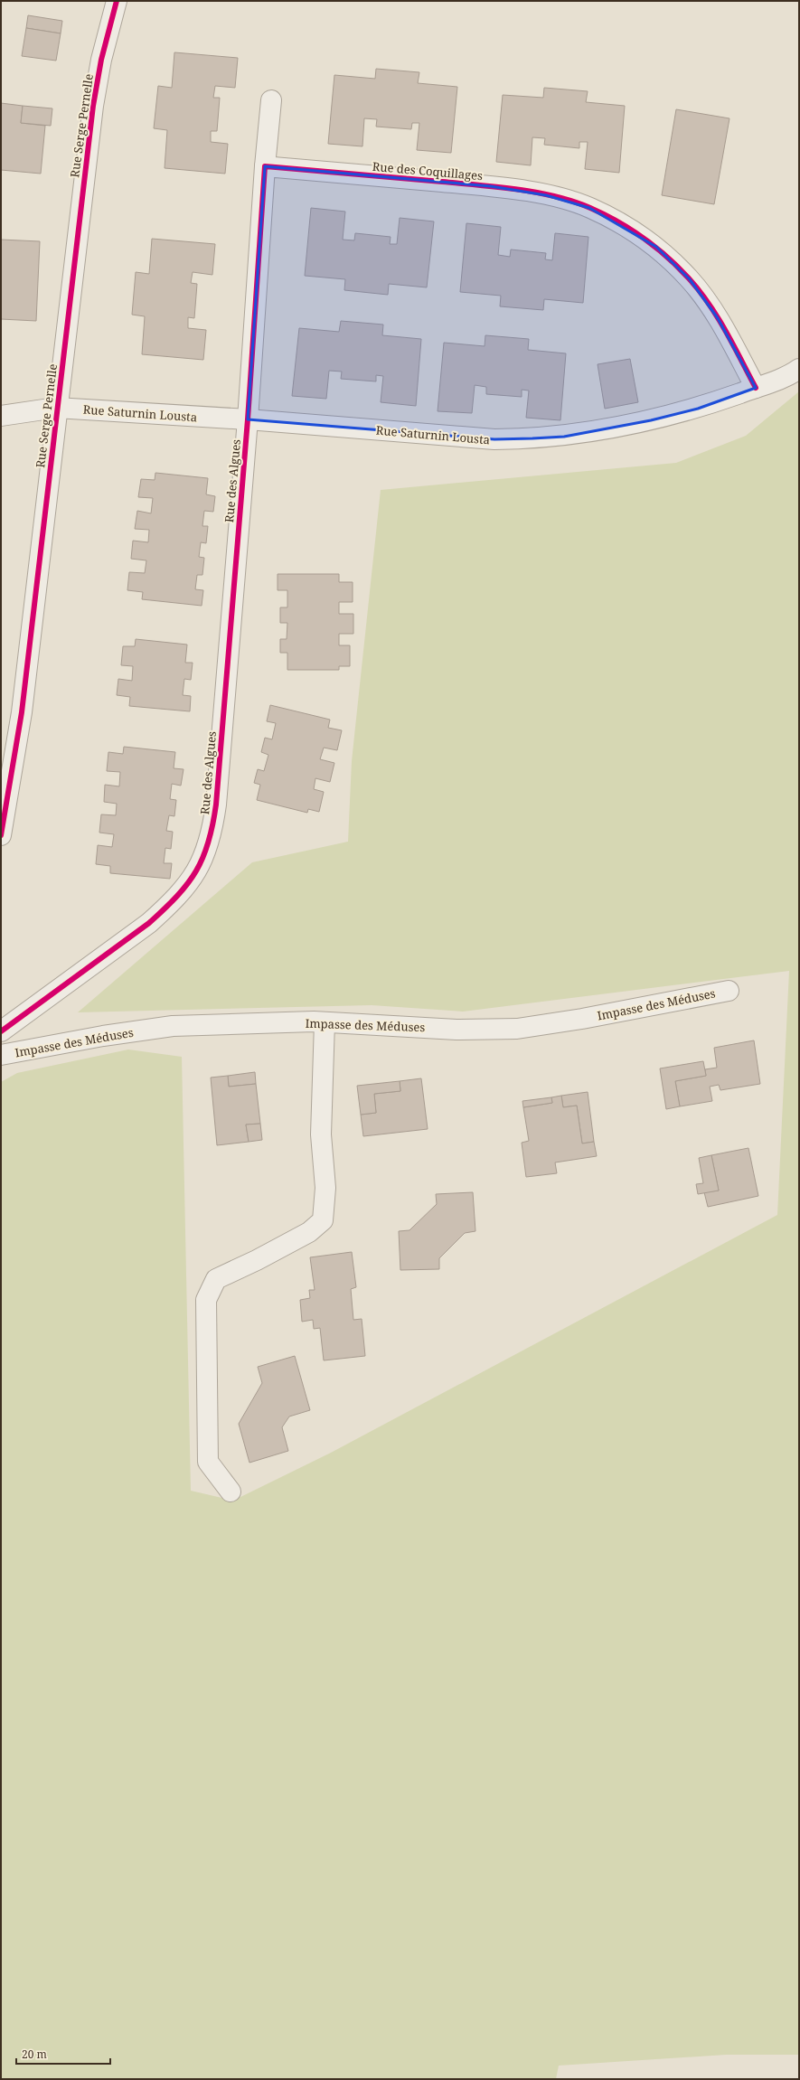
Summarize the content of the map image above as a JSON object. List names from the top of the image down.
{
  "streets": {
    "street": [
      "Rue Serge Pernelle",
      "Rue des Coquillages",
      "Rue Saturnin Lousta",
      "Rue des Algues",
      "Impasse des Méduses"
    ]
  },
  "crossings": [
    ["Rue Serge Pernelle", "Rue Saturnin Lousta"],
    ["Rue des Coquillages", "Rue Saturnin Lousta"],
    ["Rue Saturnin Lousta", "Rue des Algues"]
  ],
  "scale_bar": "20 m"
}
